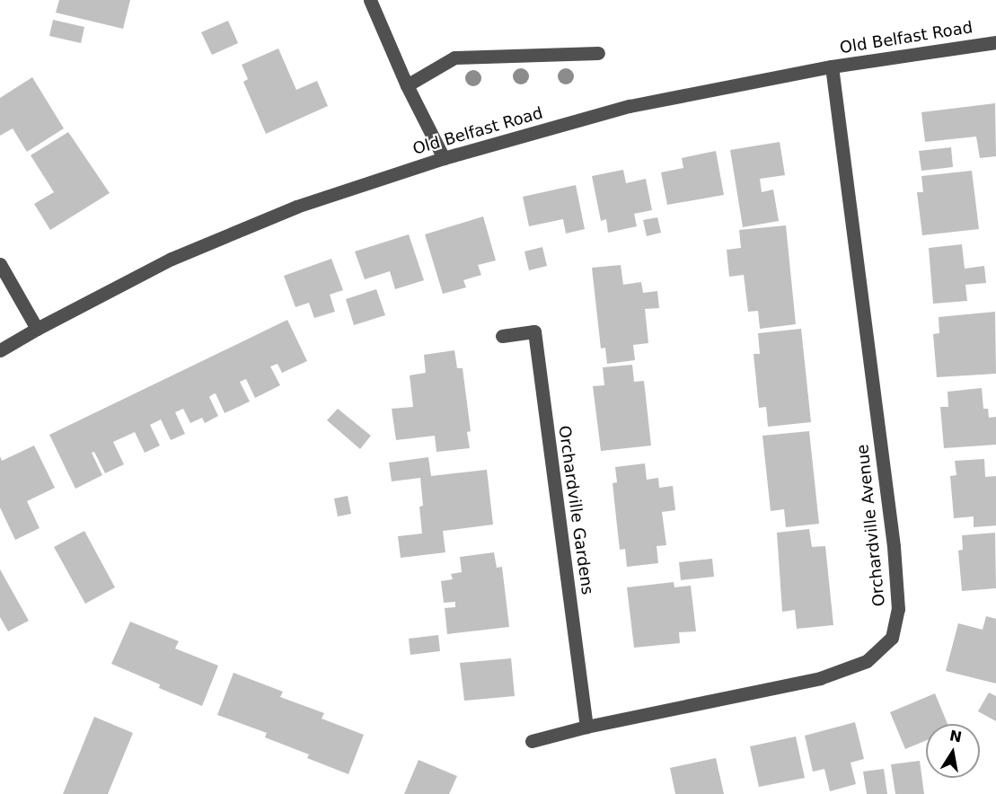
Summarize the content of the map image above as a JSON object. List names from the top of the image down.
{
  "streets": {
    "street": ["Old Belfast Road", "Orchardville Gardens", "Orchardville Avenue"]
  },
  "crossings": [
    ["Old Belfast Road", "Orchardville Avenue"],
    ["Orchardville Gardens", "Orchardville Avenue"]
  ],
  "north": "top"
}
